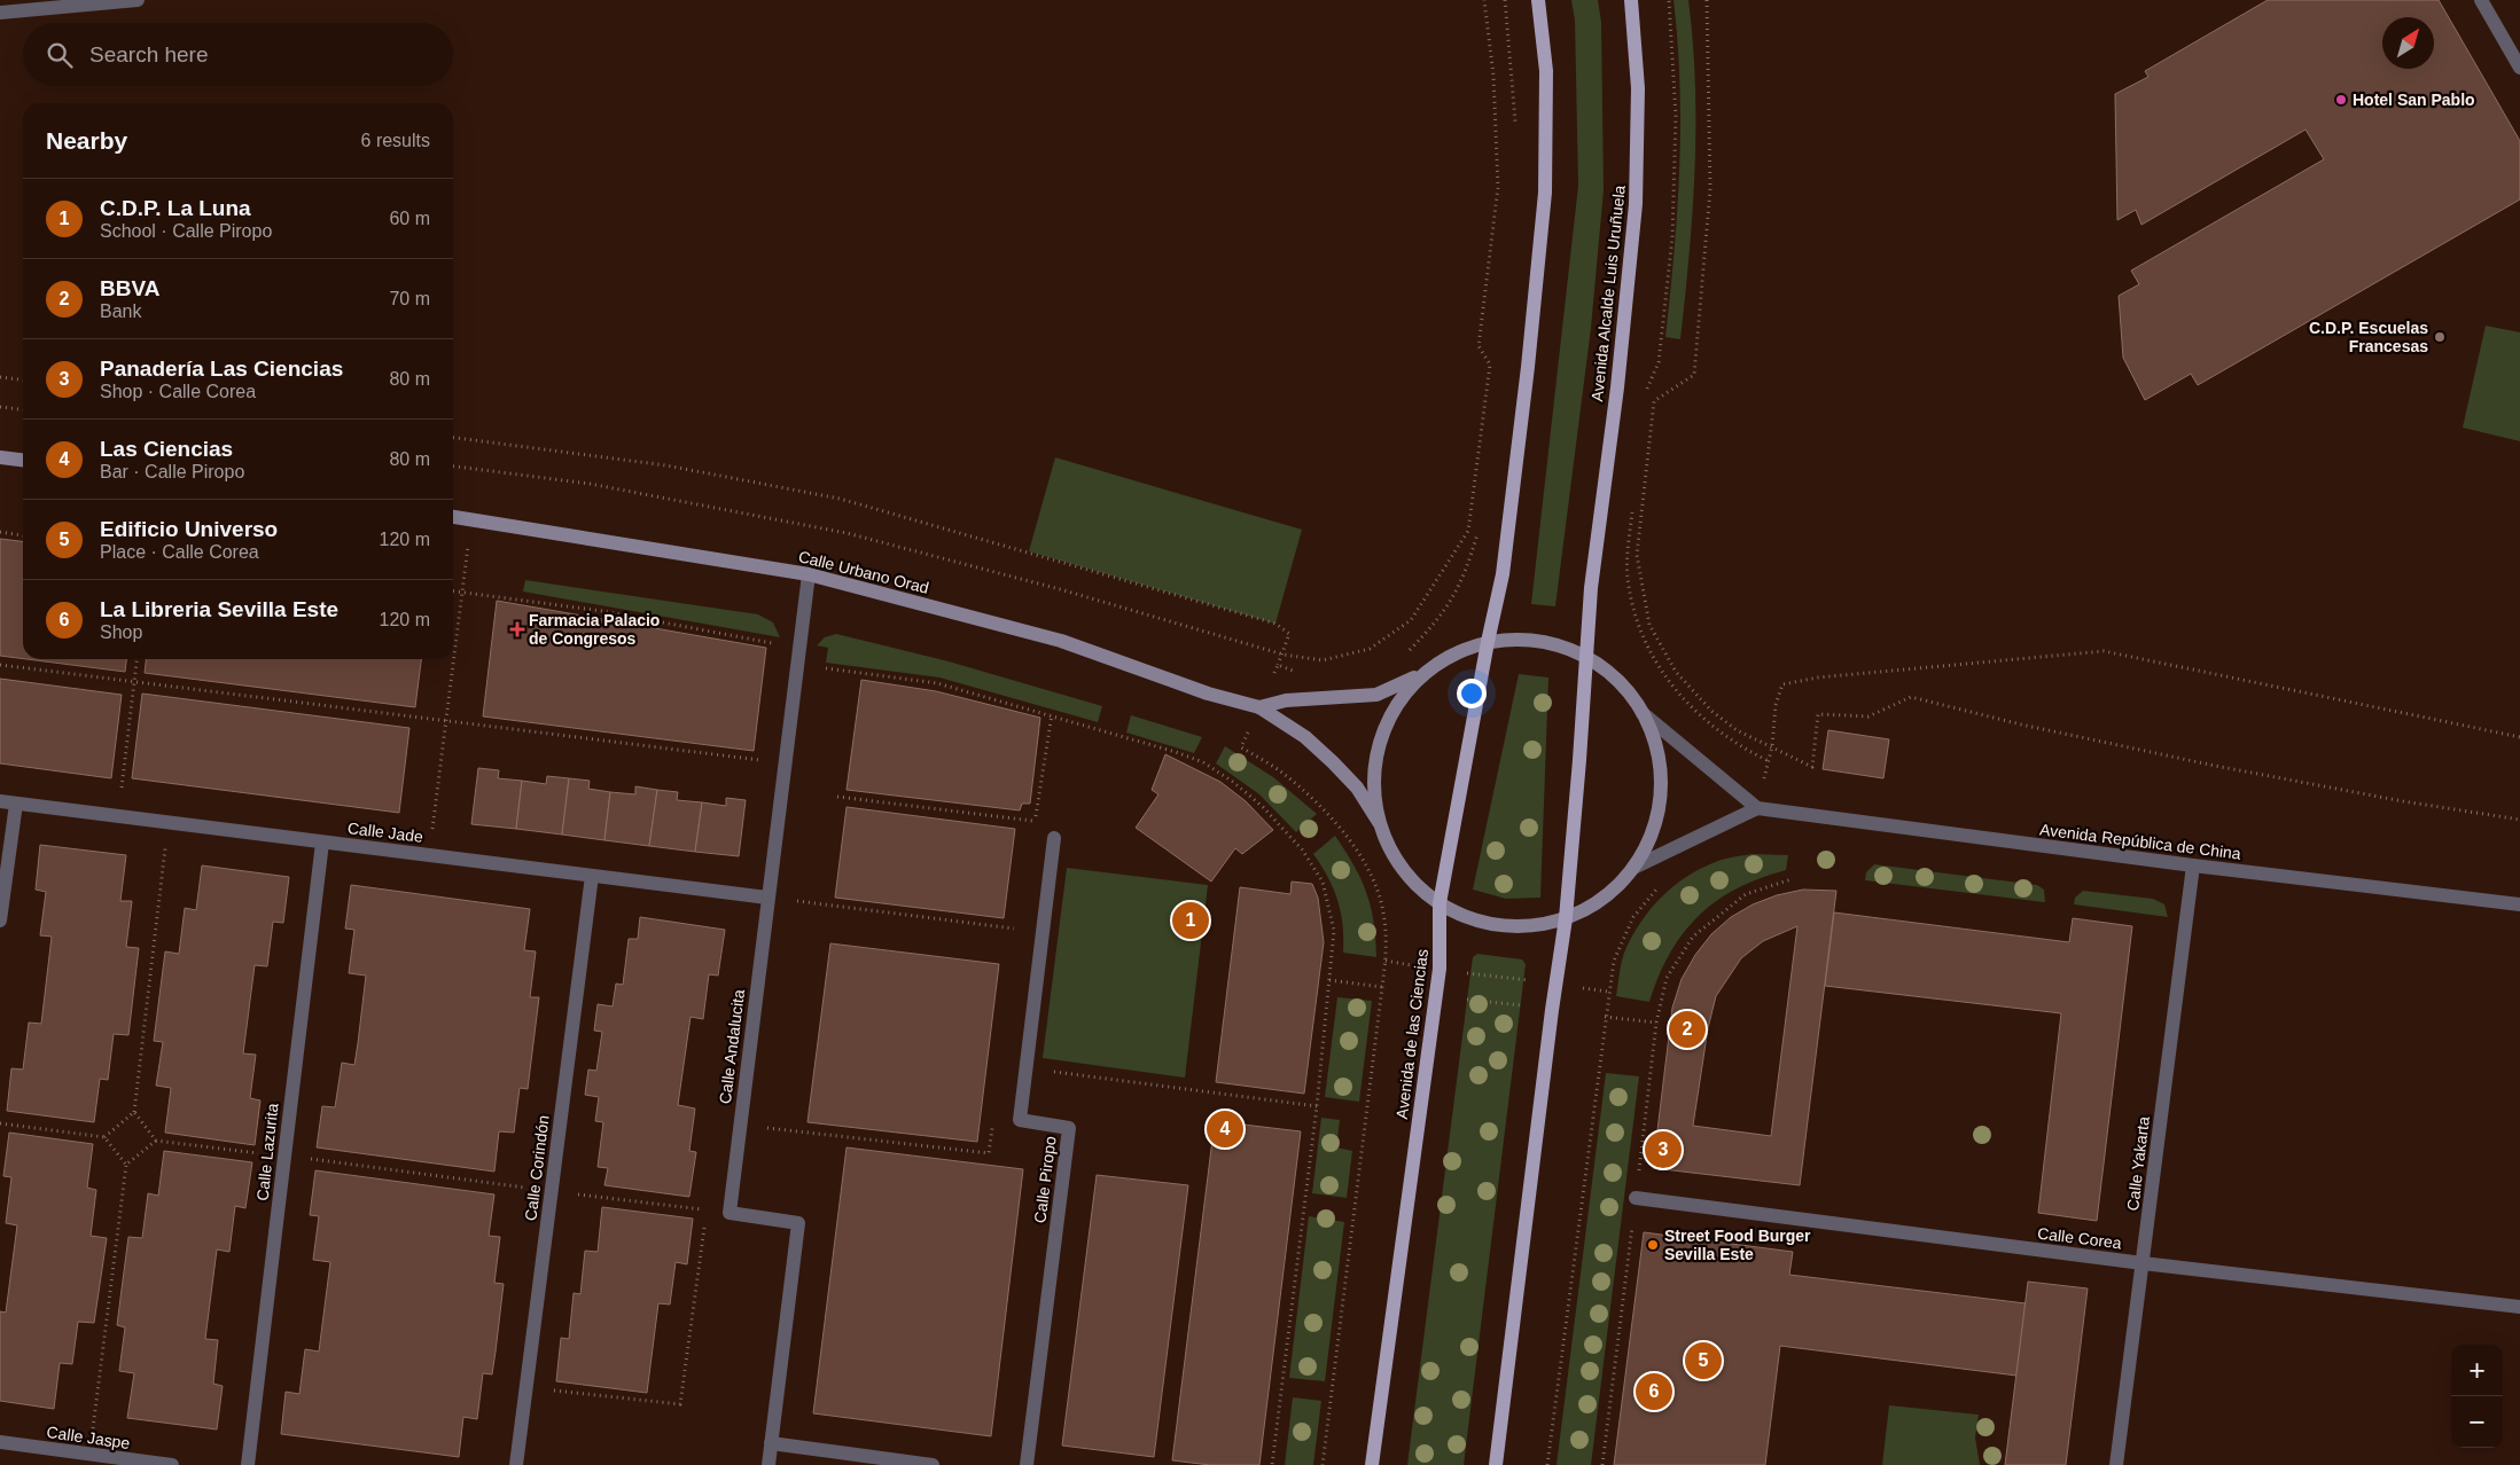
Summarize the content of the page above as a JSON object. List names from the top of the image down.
{
  "streets": {
    "main road": ["Avenida Alcalde Luis Uruñuela", "Avenida de las Ciencias"],
    "street": [
      "Calle Urbano Orad",
      "Calle Jade",
      "Avenida República de China",
      "Calle Andalucita",
      "Calle Lazurita",
      "Calle Yakarta",
      "Calle Corindón",
      "Calle Piropo",
      "Calle Corea",
      "Calle Jaspe"
    ]
  },
  "crossings": [
    ["Calle Urbano Orad", "Calle Andalucita"],
    ["Calle Jade", "Calle Andalucita"],
    ["Calle Jade", "Calle Lazurita"],
    ["Calle Jade", "Calle Corindón"],
    ["Avenida República de China", "Calle Yakarta"],
    ["Calle Yakarta", "Calle Corea"]
  ],
  "places": {
    "other": ["Hotel San Pablo", "C.D.P. Escuelas Francesas", "Street Food Burger Sevilla Este"],
    "health": ["Farmacia Palacio de Congresos"]
  },
  "north": "top right",
  "page": {
    "search": "Search here",
    "heading": ["Nearby", "6 results"],
    "list": [
      {
        "mark": "1",
        "name": "C.D.P. La Luna",
        "note": "School · Calle Piropo",
        "value": "60 m"
      },
      {
        "mark": "2",
        "name": "BBVA",
        "note": "Bank",
        "value": "70 m"
      },
      {
        "mark": "3",
        "name": "Panadería Las Ciencias",
        "note": "Shop · Calle Corea",
        "value": "80 m"
      },
      {
        "mark": "4",
        "name": "Las Ciencias",
        "note": "Bar · Calle Piropo",
        "value": "80 m"
      },
      {
        "mark": "5",
        "name": "Edificio Universo",
        "note": "Place · Calle Corea",
        "value": "120 m"
      },
      {
        "mark": "6",
        "name": "La Libreria Sevilla Este",
        "note": "Shop",
        "value": "120 m"
      }
    ],
    "pins": [
      "1",
      "2",
      "4",
      "3",
      "5",
      "6"
    ],
    "map_buttons": ["+", "−"]
  }
}
